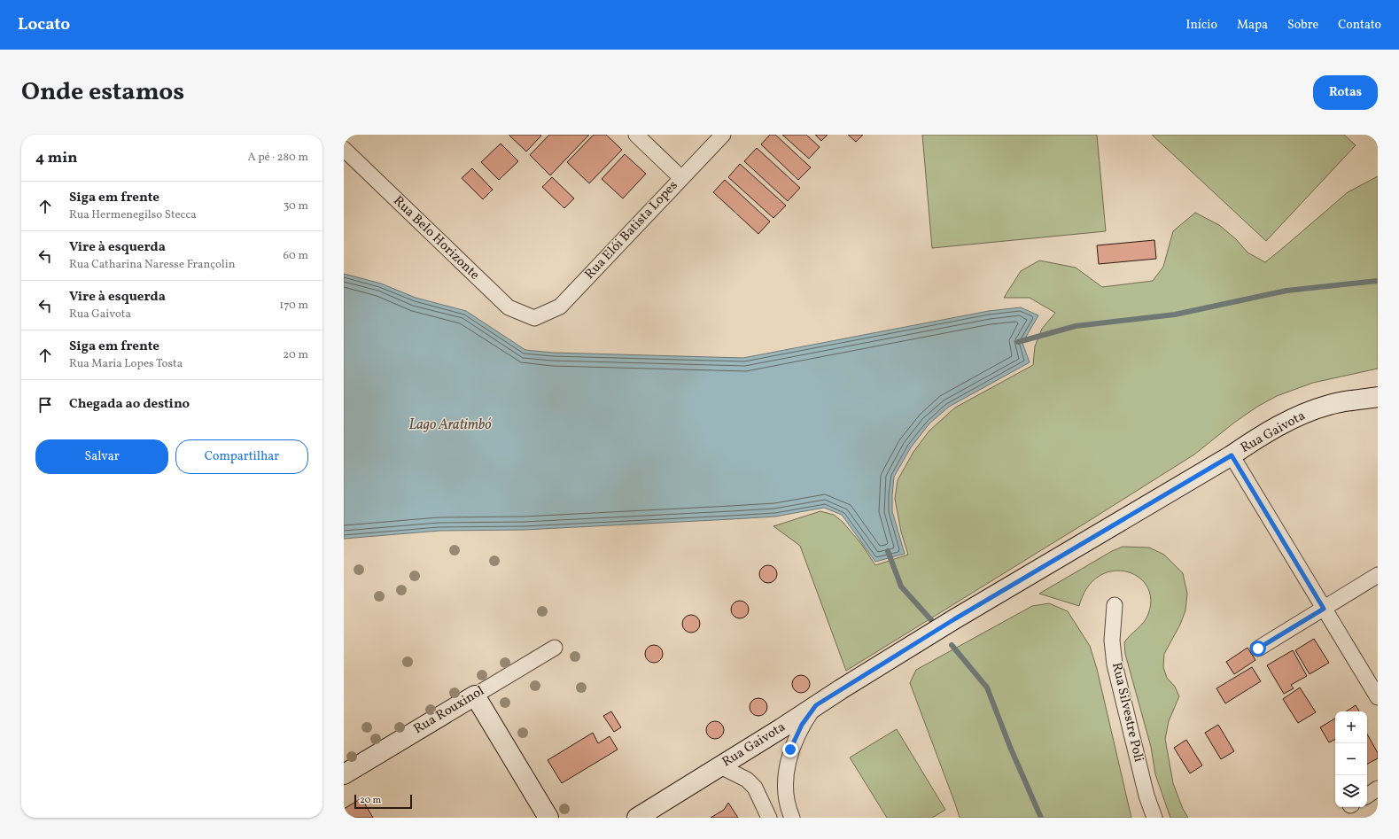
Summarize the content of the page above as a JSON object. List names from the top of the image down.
{
  "streets": {
    "street": [
      "Rua Elói Batista Lopes",
      "Rua Belo Horizonte",
      "Rua Gaivota",
      "Rua Rouxinol",
      "Rua Silvestre Poli"
    ]
  },
  "crossings": [
    ["Rua Elói Batista Lopes", "Rua Belo Horizonte"]
  ],
  "water": ["Lago Aratimbó"],
  "scale_bar": "20 m",
  "page": {
    "header": "Locato",
    "nav": [
      "Início",
      "Mapa",
      "Sobre",
      "Contato"
    ],
    "title": "Onde estamos",
    "buttons": [
      "Rotas",
      ["Salvar", "Compartilhar"]
    ],
    "heading": ["4 min", "A pé · 280 m"],
    "list": [
      ["Siga em frente", "Rua Hermenegilso Stecca", "30 m"],
      ["Vire à esquerda", "Rua Catharina Naresse Françolin", "60 m"],
      ["Vire à esquerda", "Rua Gaivota", "170 m"],
      ["Siga em frente", "Rua Maria Lopes Tosta", "20 m"],
      "Chegada ao destino"
    ],
    "map_buttons": ["+", "−"],
    "scale": "20 m"
  }
}
